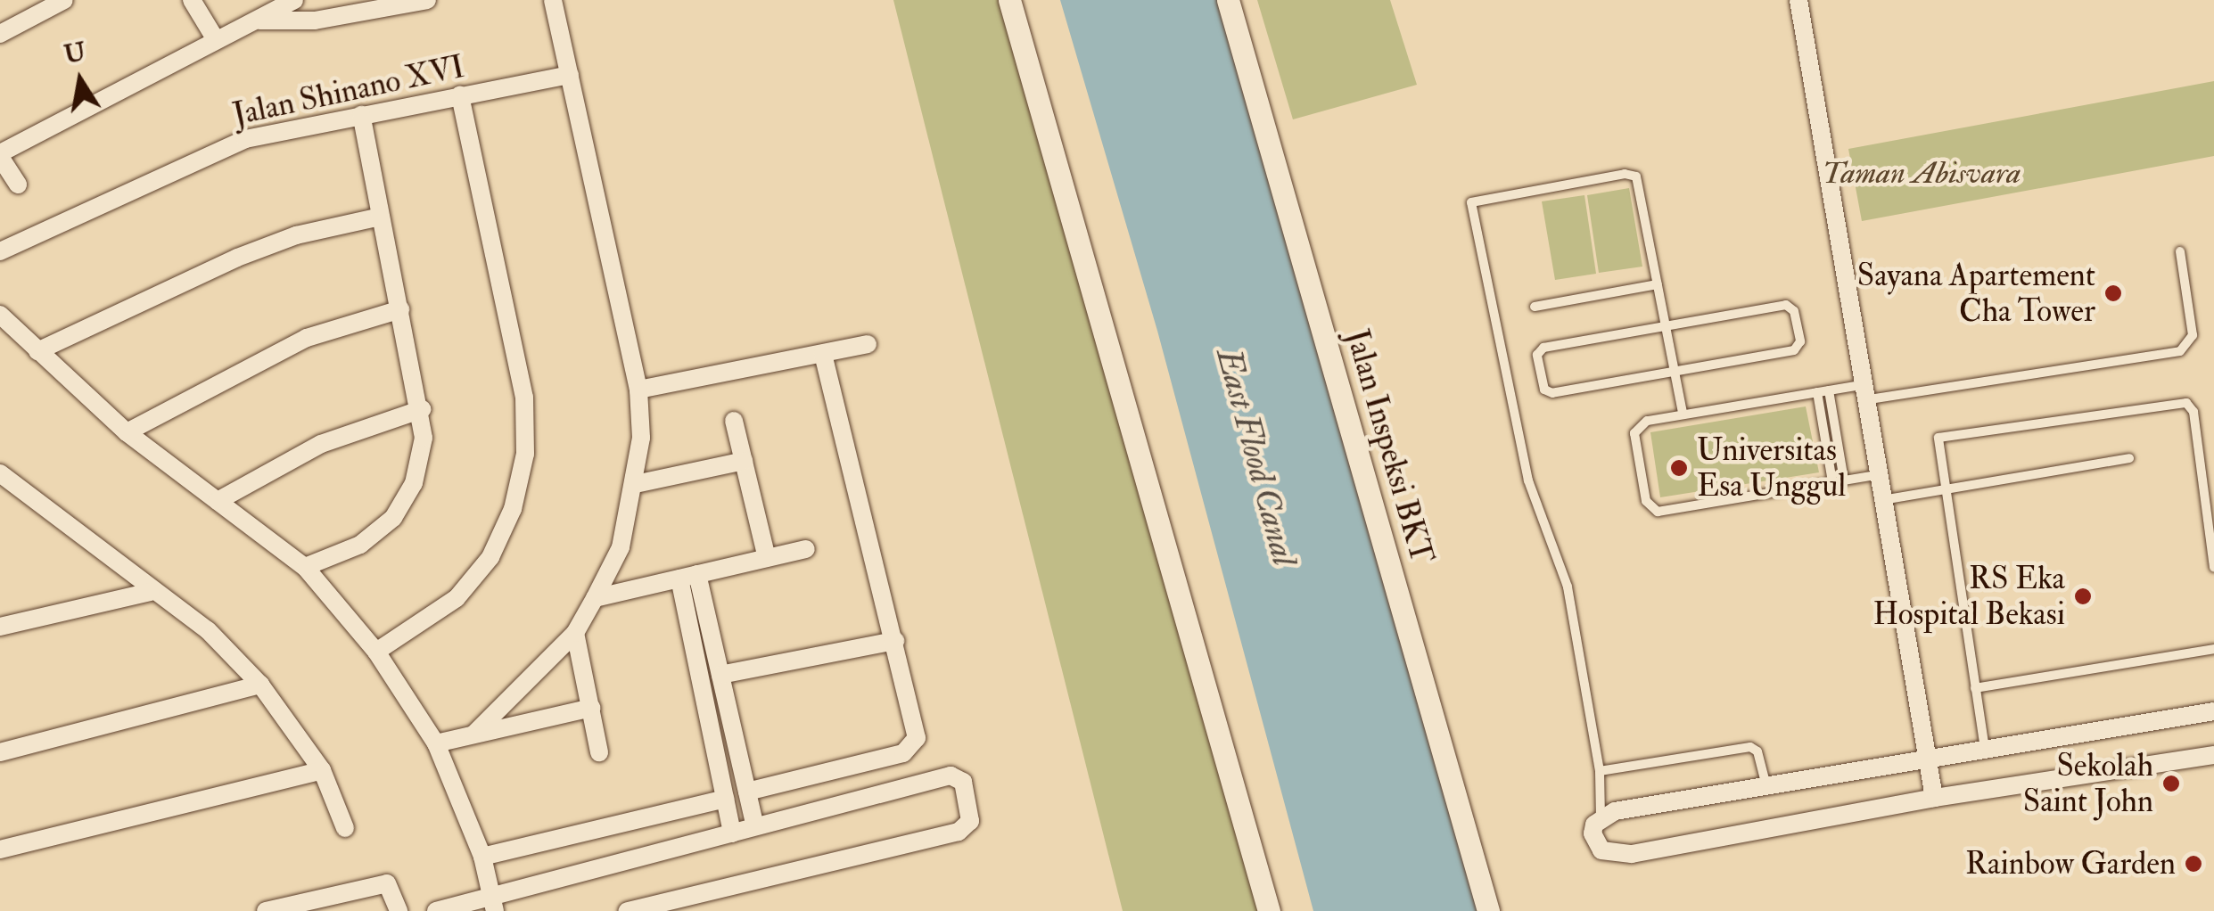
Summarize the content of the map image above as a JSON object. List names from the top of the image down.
{
  "streets": {
    "street": ["Jalan Shinano XVI", "Jalan Inspeksi BKT"]
  },
  "water": ["East Flood Canal"],
  "parks": ["Taman Abisvara"],
  "places": [
    "Sayana Apartement Cha Tower",
    "Universitas Esa Unggul",
    "RS Eka Hospital Bekasi",
    "Sekolah Saint John",
    "Rainbow Garden"
  ],
  "north": "top"
}
